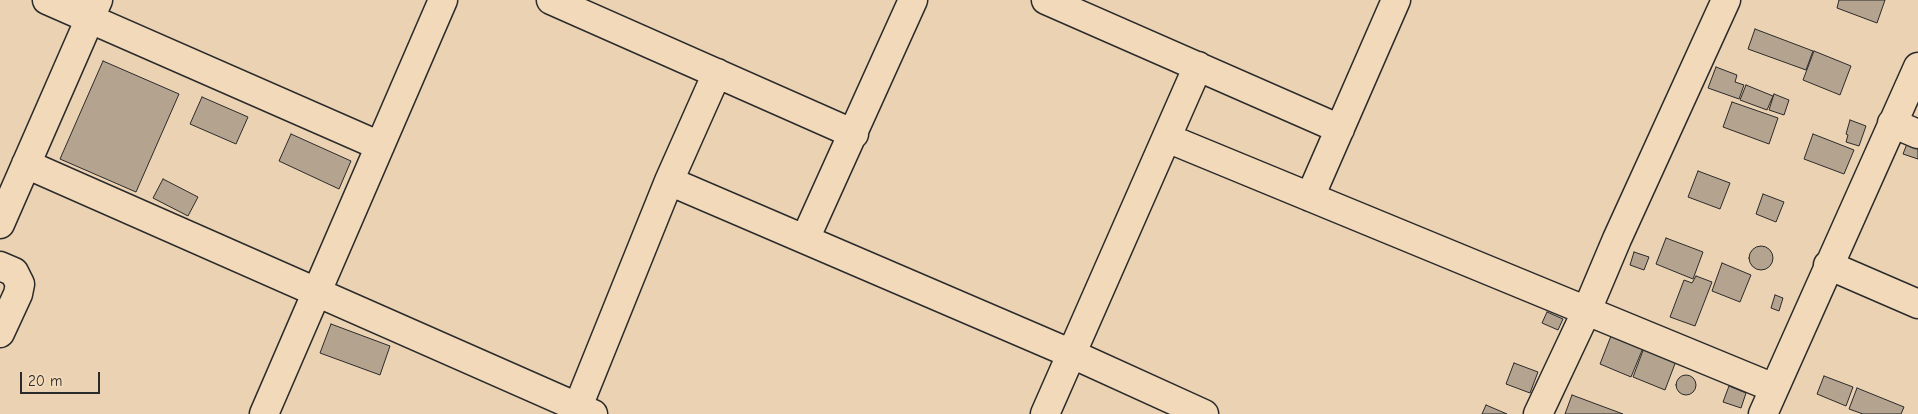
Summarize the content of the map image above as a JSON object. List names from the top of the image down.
{
  "scale_bar": "20 m"
}
